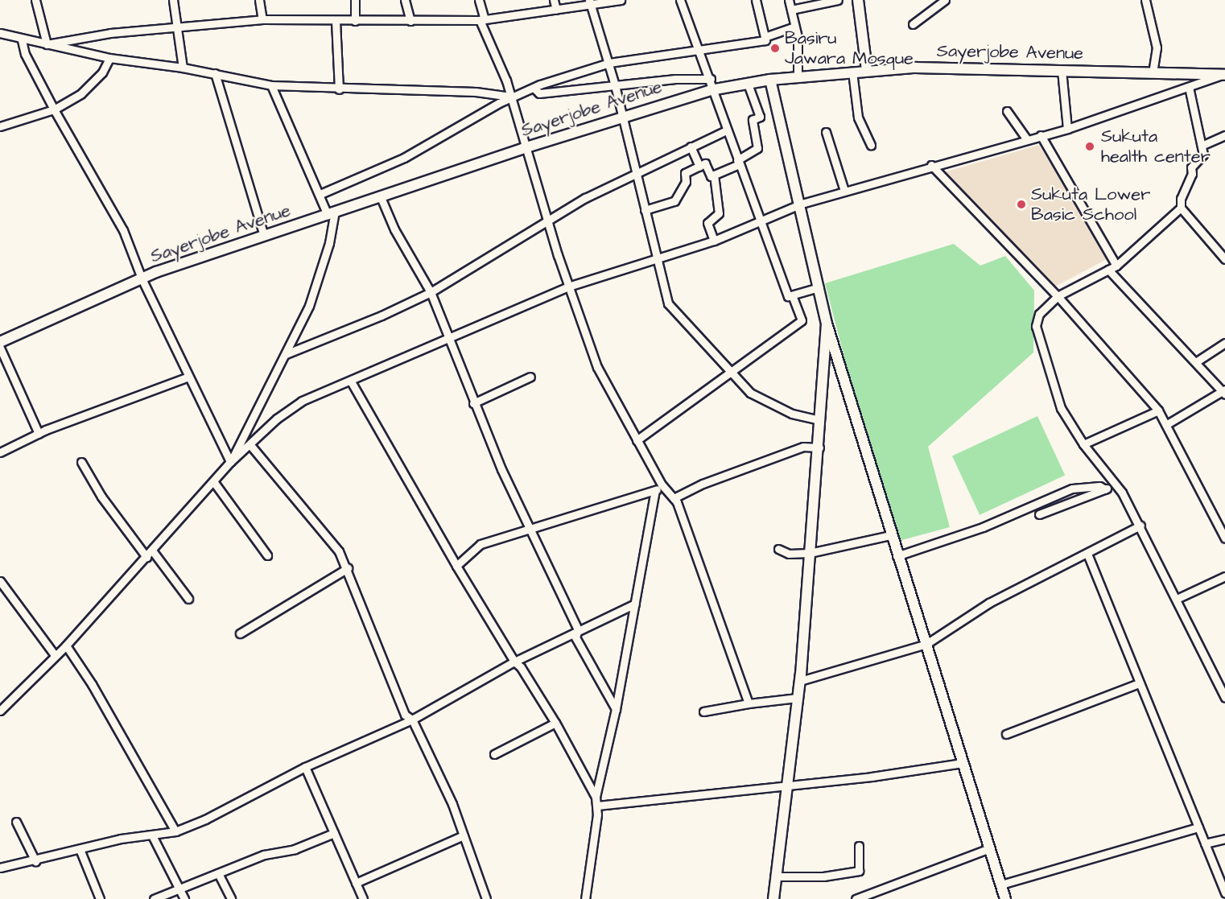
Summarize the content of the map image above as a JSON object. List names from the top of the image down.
{
  "streets": {
    "street": ["Sayerjobe Avenue"]
  },
  "places": ["Basiru Jawara Mosque", "Sukuta health center", "Sukuta Lower Basic School"]
}
